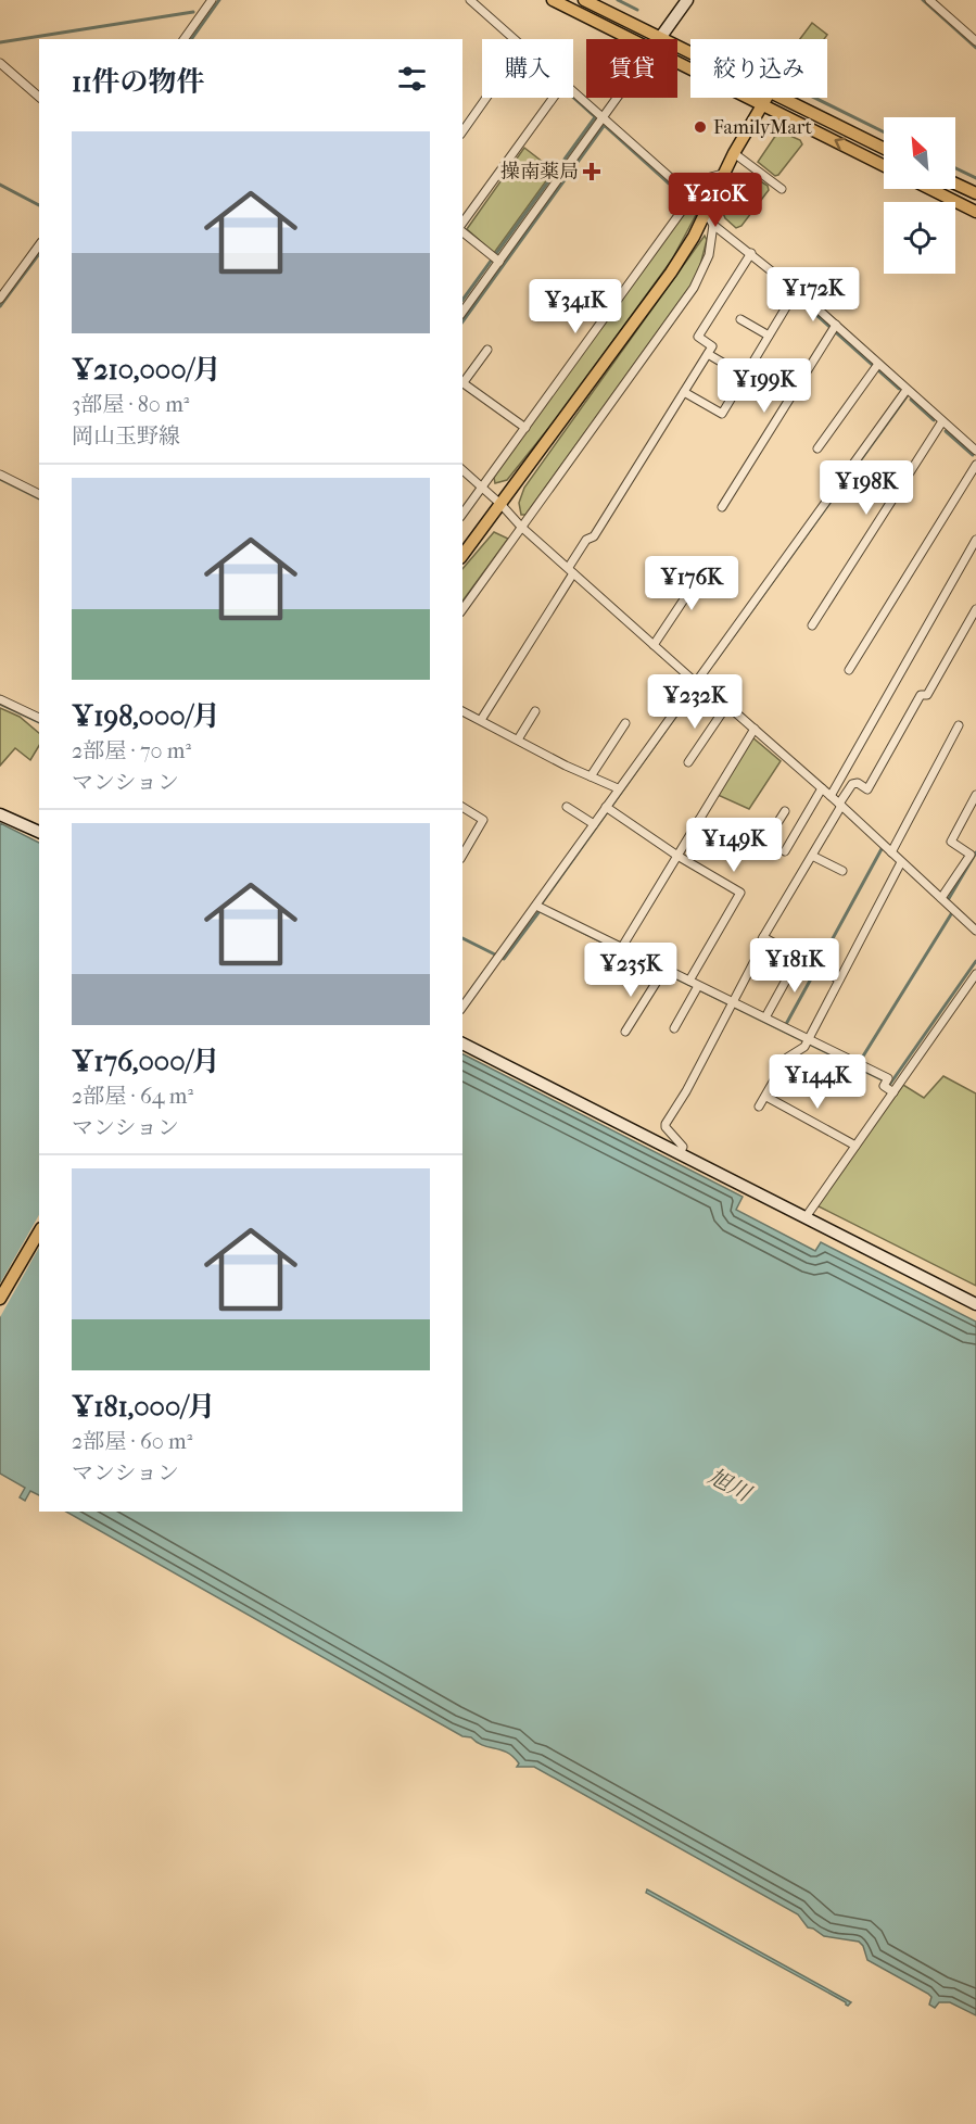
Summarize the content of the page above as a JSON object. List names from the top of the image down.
{
  "water": ["旭川"],
  "places": {
    "other": ["FamilyMart"],
    "health": ["操南薬局"]
  },
  "north": "top left",
  "page": {
    "chip": ["購入", "賃貸", "絞り込み"],
    "heading": "11件の物件",
    "list": [
      {
        "name": "¥210,000/月",
        "note": "3部屋 · 80 m² · 岡山玉野線"
      },
      {
        "name": "¥198,000/月",
        "note": "2部屋 · 70 m² · マンション"
      },
      {
        "name": "¥176,000/月",
        "note": "2部屋 · 64 m² · マンション"
      },
      {
        "name": "¥181,000/月",
        "note": "2部屋 · 60 m² · マンション"
      }
    ],
    "price": [
      "¥210K",
      "¥172K",
      "¥341K",
      "¥199K",
      "¥198K",
      "¥176K",
      "¥232K",
      "¥149K",
      "¥181K",
      "¥235K",
      "¥144K"
    ]
  }
}
